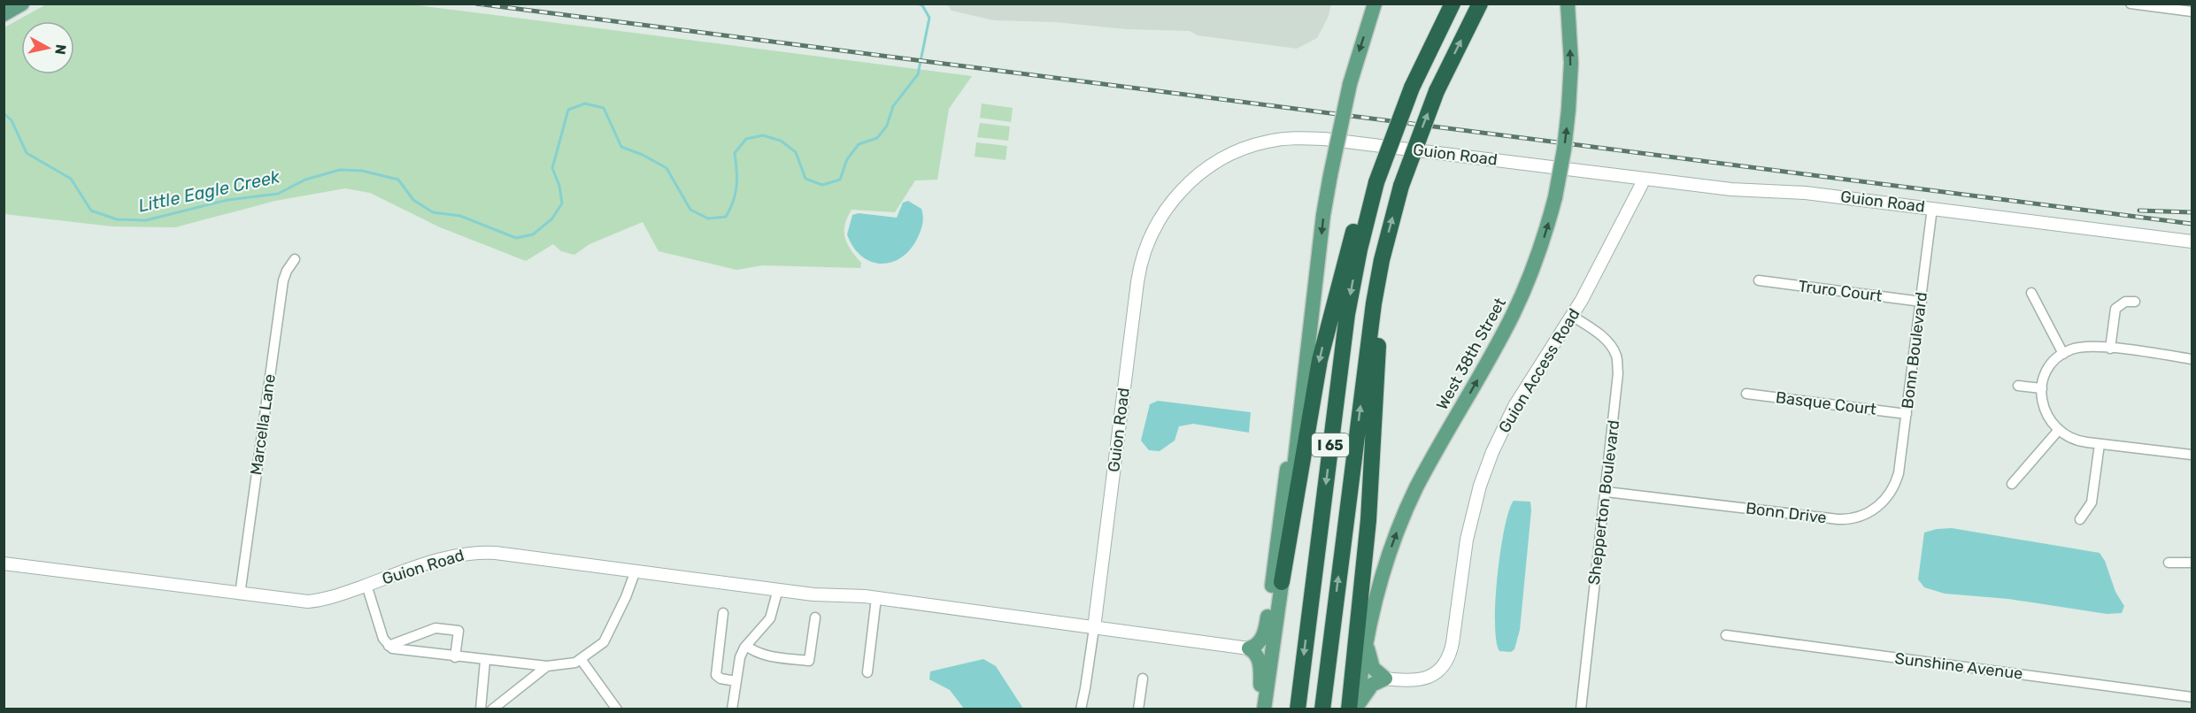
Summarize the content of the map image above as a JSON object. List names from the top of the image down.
{
  "streets": {
    "highway": ["I 65"],
    "main road": ["West 38th Street"],
    "street": [
      "Guion Road",
      "Truro Court",
      "Bonn Boulevard",
      "Guion Access Road",
      "Basque Court",
      "Marcella Lane",
      "Shepperton Boulevard",
      "Bonn Drive",
      "Sunshine Avenue"
    ]
  },
  "crossings": [
    ["Guion Road", "Bonn Boulevard"],
    ["Guion Road", "Guion Access Road"],
    ["Guion Road", "Marcella Lane"],
    ["Truro Court", "Bonn Boulevard"],
    ["Bonn Boulevard", "Basque Court"],
    ["Bonn Boulevard", "Bonn Drive"],
    ["Guion Access Road", "Shepperton Boulevard"],
    ["Shepperton Boulevard", "Bonn Drive"]
  ],
  "water": ["Little Eagle Creek"],
  "north": "right"
}
